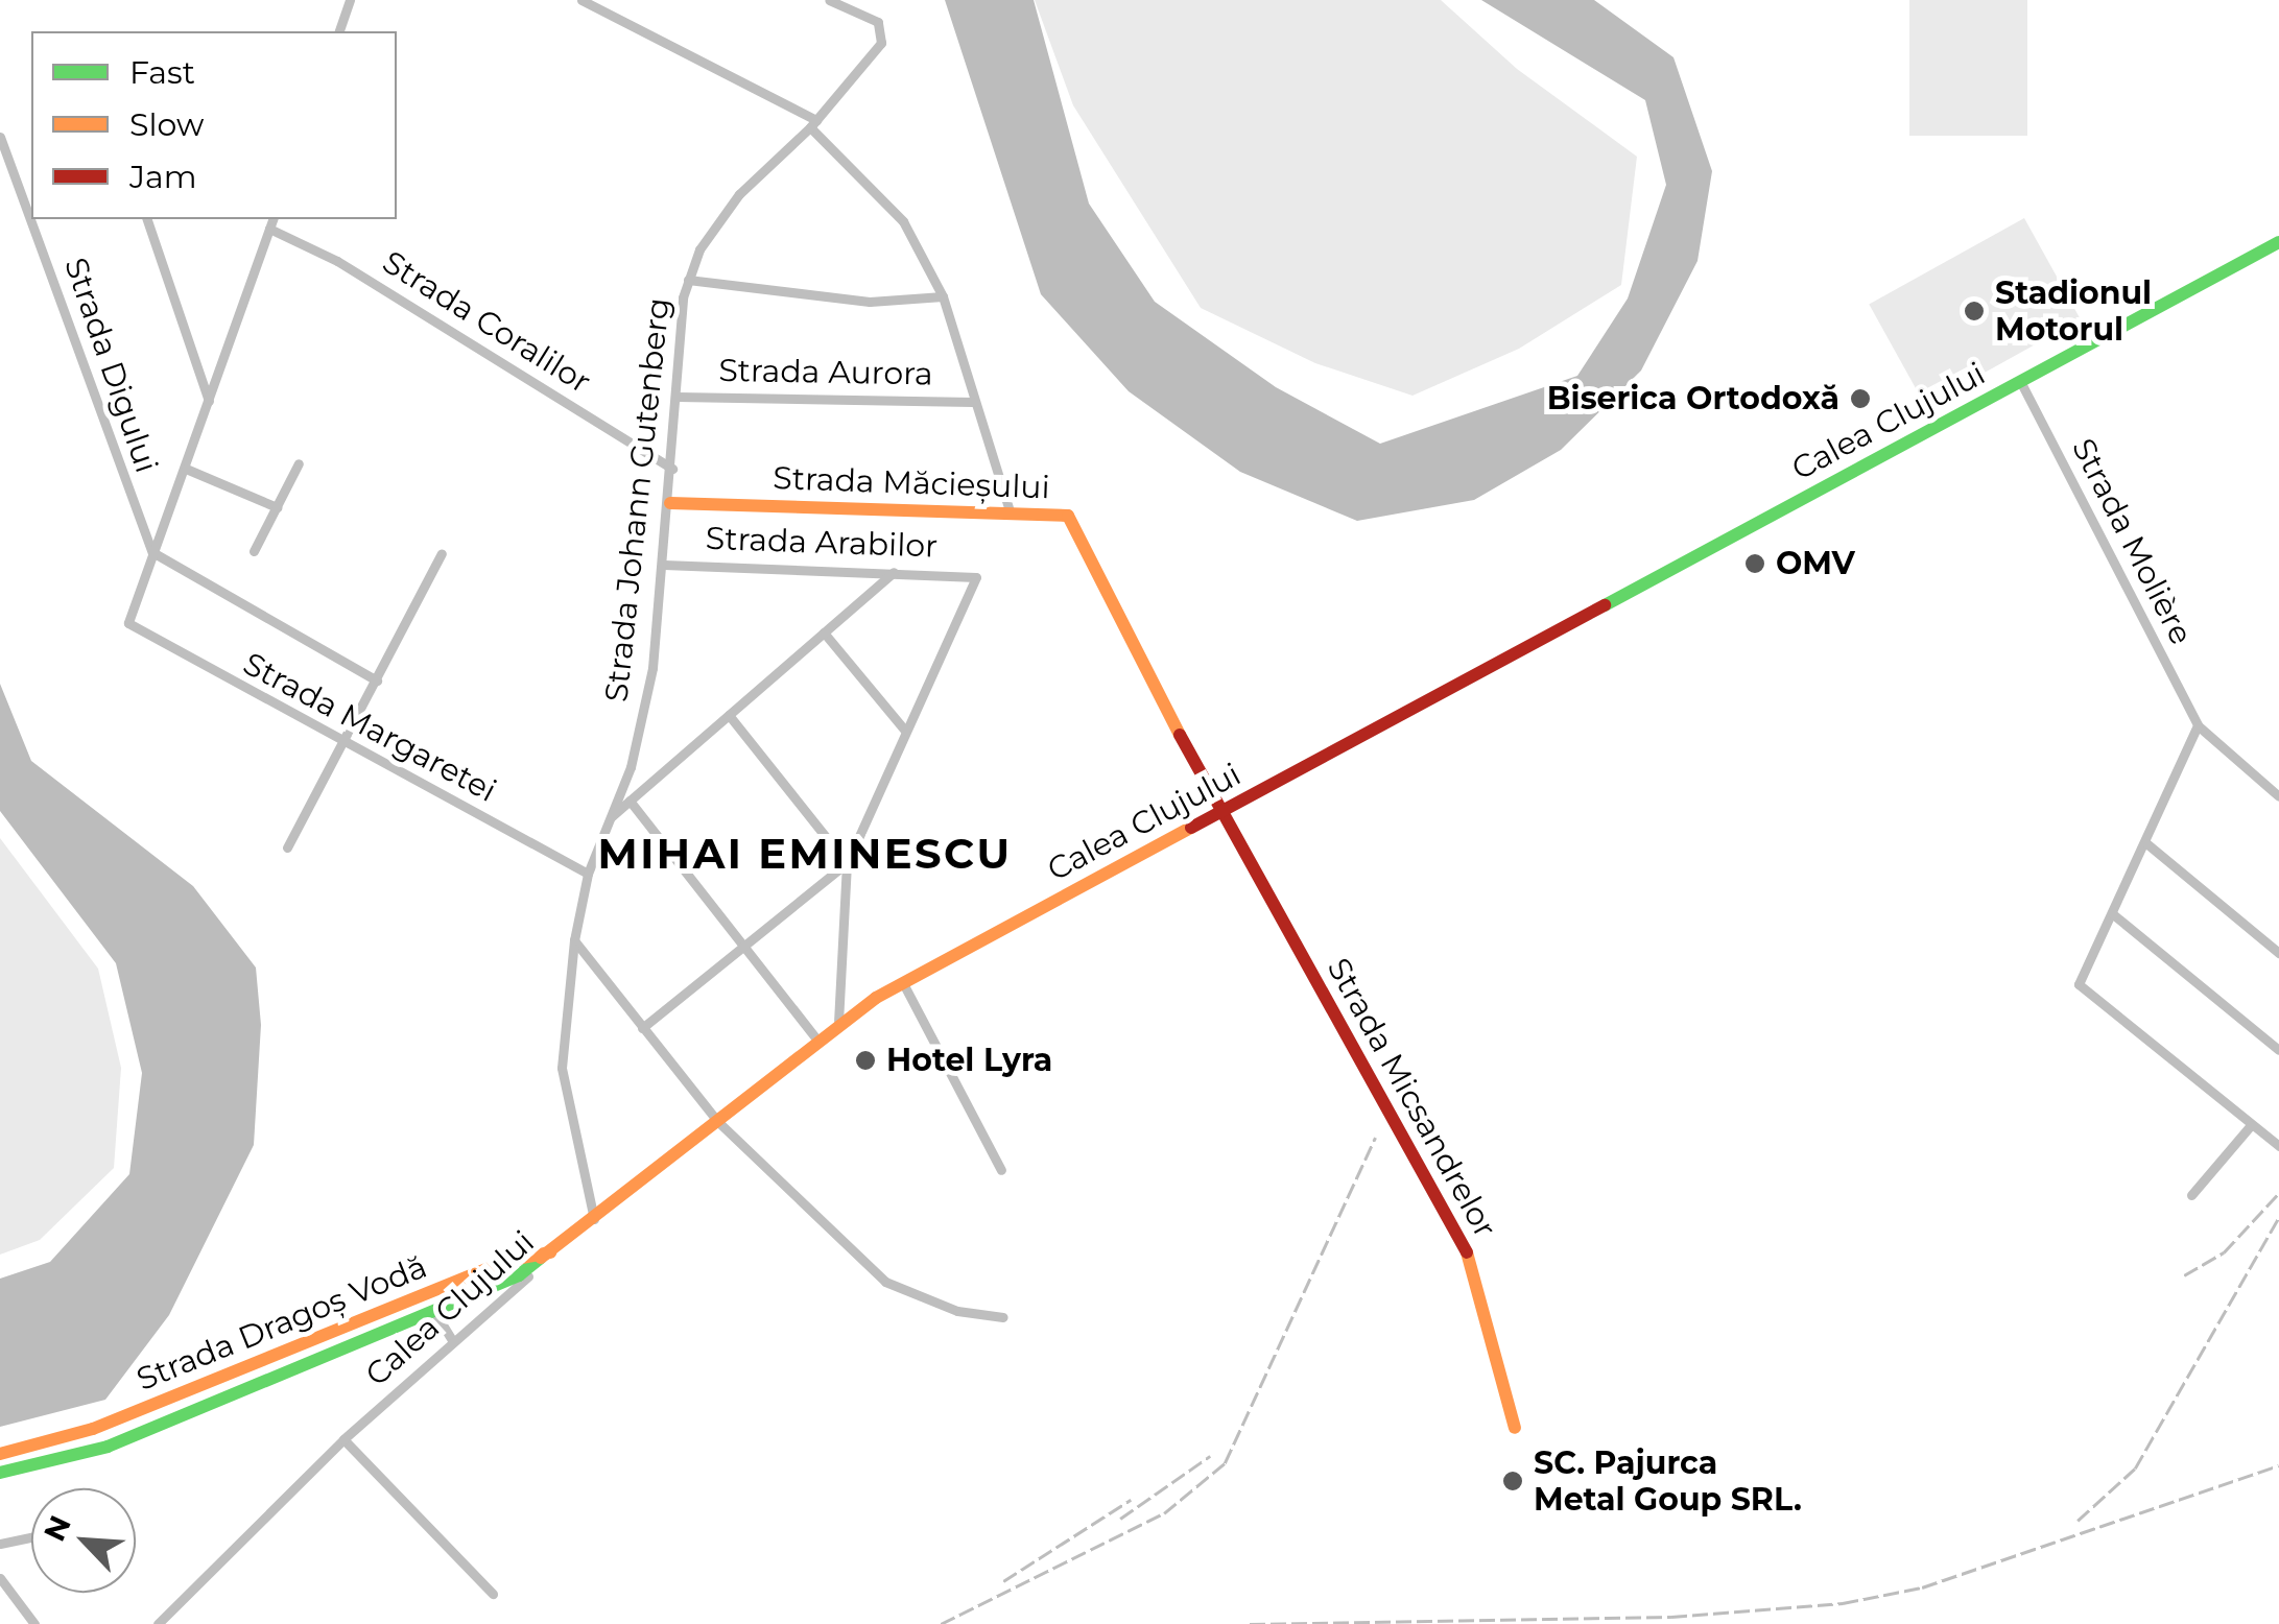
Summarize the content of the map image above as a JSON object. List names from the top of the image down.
{
  "streets": {
    "main road": [
      "Calea Clujului",
      "Strada Măcieșului",
      "Strada Micsandrelor",
      "Strada Dragoș Vodă"
    ],
    "street": [
      "Strada Coralilor",
      "Strada Digului",
      "Strada Aurora",
      "Strada Johann Gutenberg",
      "Strada Molière",
      "Strada Arabilor",
      "Strada Margaretei"
    ]
  },
  "crossings": [
    ["Strada Coralilor", "Strada Johann Gutenberg"],
    ["Strada Digului", "Strada Margaretei"],
    ["Strada Aurora", "Strada Johann Gutenberg"],
    ["Calea Clujului", "Strada Măcieșului"],
    ["Calea Clujului", "Strada Johann Gutenberg"],
    ["Calea Clujului", "Strada Molière"],
    ["Calea Clujului", "Strada Micsandrelor"],
    ["Calea Clujului", "Strada Dragoș Vodă"],
    ["Strada Măcieșului", "Strada Johann Gutenberg"],
    ["Strada Măcieșului", "Strada Micsandrelor"],
    ["Strada Johann Gutenberg", "Strada Arabilor"],
    ["Strada Johann Gutenberg", "Strada Margaretei"]
  ],
  "districts": ["MIHAI EMINESCU"],
  "places": [
    "Stadionul Motorul",
    "Biserica Ortodoxă",
    "OMV",
    "Hotel Lyra",
    "SC. Pajurca Metal Goup SRL."
  ],
  "legend": ["Fast", "Slow", "Jam"],
  "north": "top left"
}
